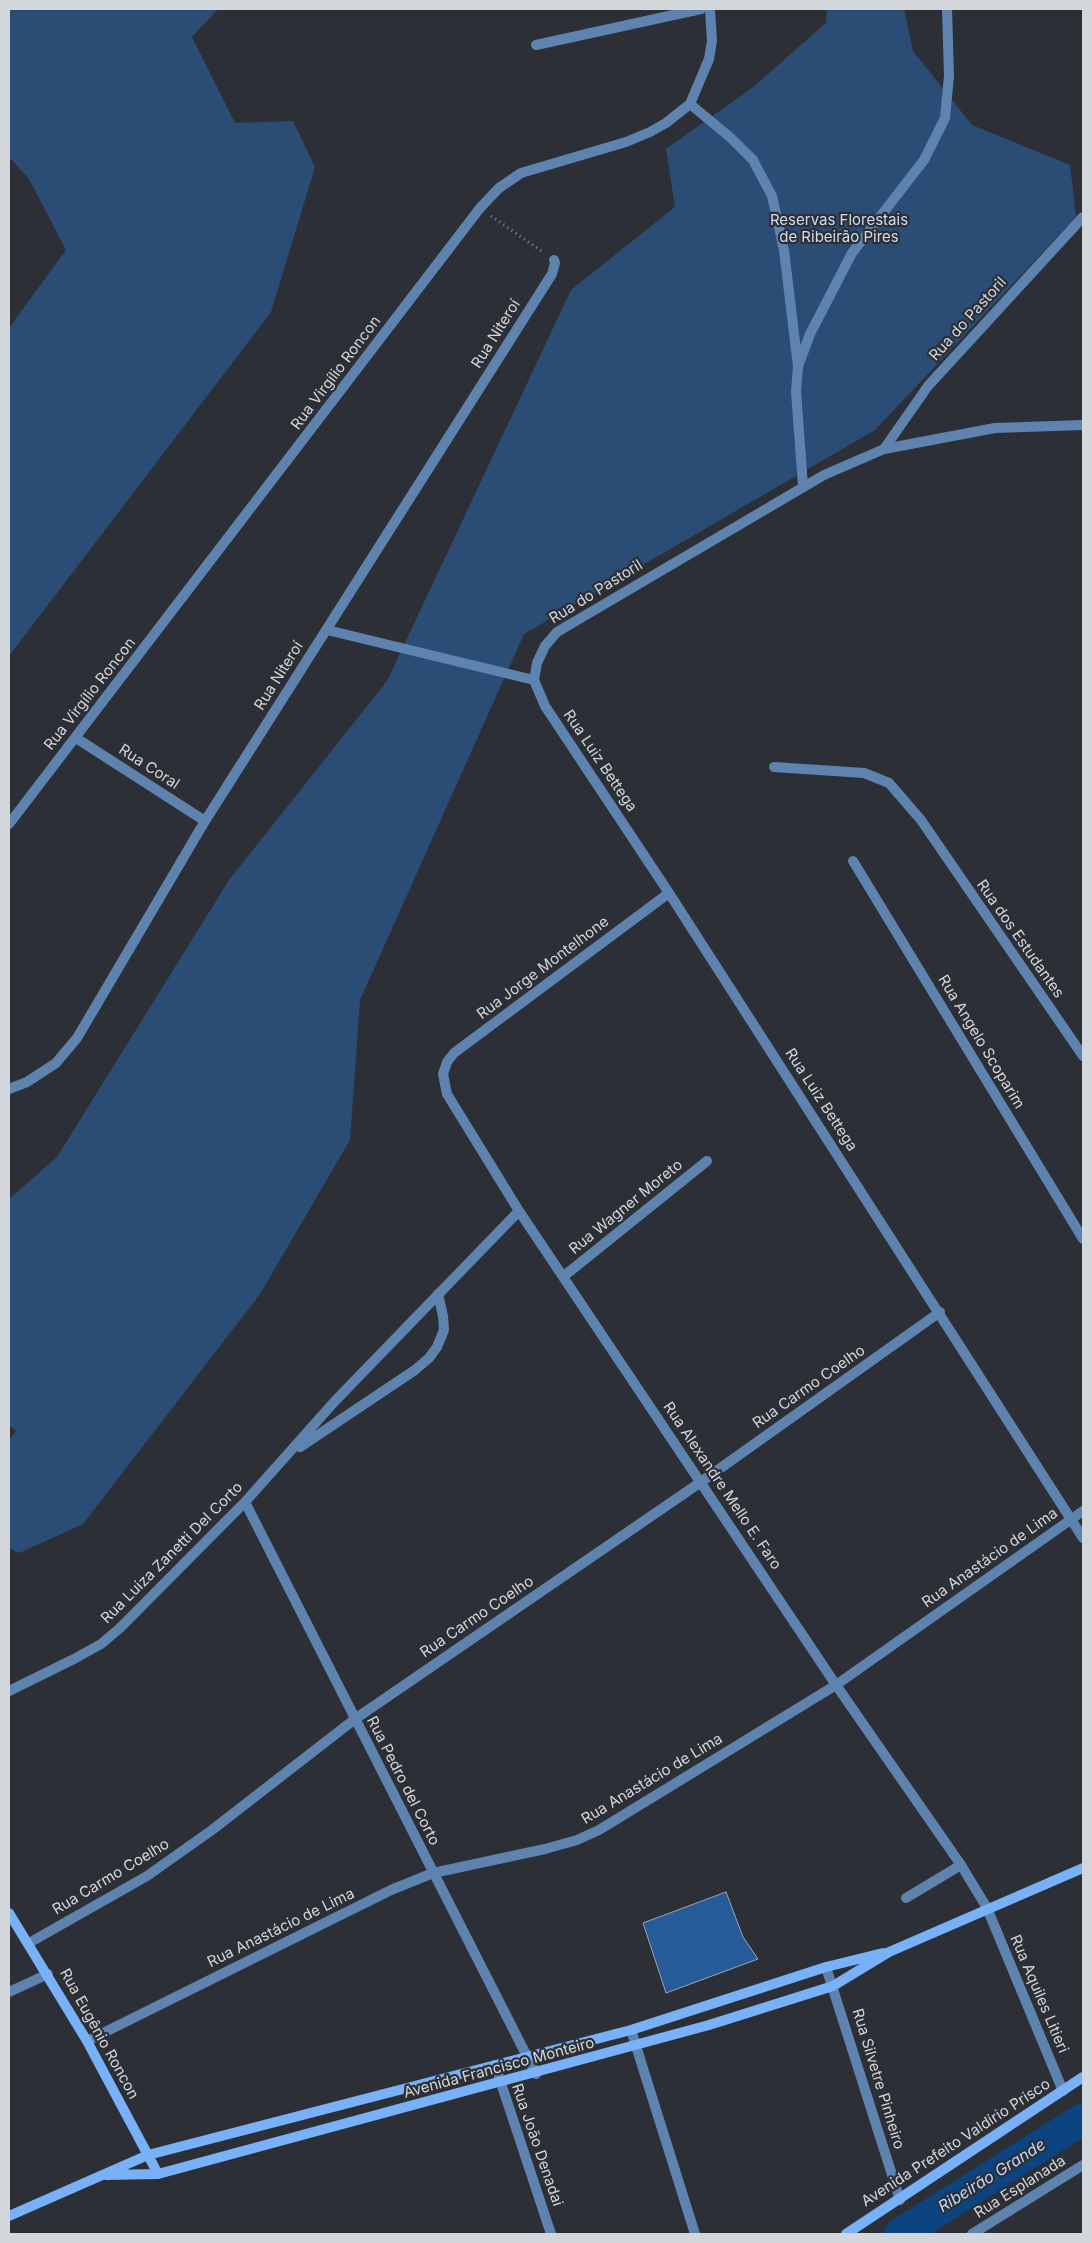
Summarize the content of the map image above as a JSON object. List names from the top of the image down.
{
  "streets": {
    "main road": ["Rua Eugênio Roncon", "Avenida Francisco Monteiro", "Avenida Prefeito Valdírio Prisco"],
    "street": [
      "Rua do Pastoril",
      "Rua Niteroí",
      "Rua Virgílio Roncon",
      "Rua Luiz Bettega",
      "Rua Coral",
      "Rua dos Estudantes",
      "Rua Jorge Montelhone",
      "Rua Angelo Scoparim",
      "Rua Wagner Moreto",
      "Rua Carmo Coelho",
      "Rua Alexandre Mello E. Faro",
      "Rua Luiza Zanetti Del Corto",
      "Rua Anastácio de Lima",
      "Rua Pedro del Corto",
      "Rua Aquiles Litieri",
      "Rua Silvetre Pinheiro",
      "Rua João Denadai",
      "Rua Esplanada"
    ]
  },
  "crossings": [
    ["Rua do Pastoril", "Rua Luiz Bettega"],
    ["Rua Niteroí", "Rua Coral"],
    ["Rua Virgílio Roncon", "Rua Coral"],
    ["Rua Luiz Bettega", "Rua Jorge Montelhone"],
    ["Rua Luiz Bettega", "Rua Carmo Coelho"],
    ["Rua Luiz Bettega", "Rua Anastácio de Lima"],
    ["Rua Jorge Montelhone", "Rua Alexandre Mello E. Faro"],
    ["Rua Wagner Moreto", "Rua Alexandre Mello E. Faro"],
    ["Rua Carmo Coelho", "Rua Alexandre Mello E. Faro"],
    ["Rua Carmo Coelho", "Rua Pedro del Corto"],
    ["Rua Carmo Coelho", "Rua Eugênio Roncon"],
    ["Rua Alexandre Mello E. Faro", "Rua Luiza Zanetti Del Corto"],
    ["Rua Alexandre Mello E. Faro", "Rua Anastácio de Lima"],
    ["Rua Alexandre Mello E. Faro", "Rua Aquiles Litieri"],
    ["Rua Alexandre Mello E. Faro", "Avenida Francisco Monteiro"],
    ["Rua Luiza Zanetti Del Corto", "Rua Pedro del Corto"],
    ["Rua Anastácio de Lima", "Rua Pedro del Corto"],
    ["Rua Anastácio de Lima", "Rua Eugênio Roncon"],
    ["Rua Pedro del Corto", "Avenida Francisco Monteiro"],
    ["Rua Aquiles Litieri", "Avenida Francisco Monteiro"],
    ["Rua Aquiles Litieri", "Avenida Prefeito Valdírio Prisco"],
    ["Rua Eugênio Roncon", "Avenida Francisco Monteiro"],
    ["Avenida Francisco Monteiro", "Rua Silvetre Pinheiro"],
    ["Avenida Francisco Monteiro", "Rua João Denadai"],
    ["Rua Silvetre Pinheiro", "Avenida Prefeito Valdírio Prisco"]
  ],
  "water": ["Ribeirão Grande"],
  "parks": ["Reservas Florestais de Ribeirão Pires"]
}
